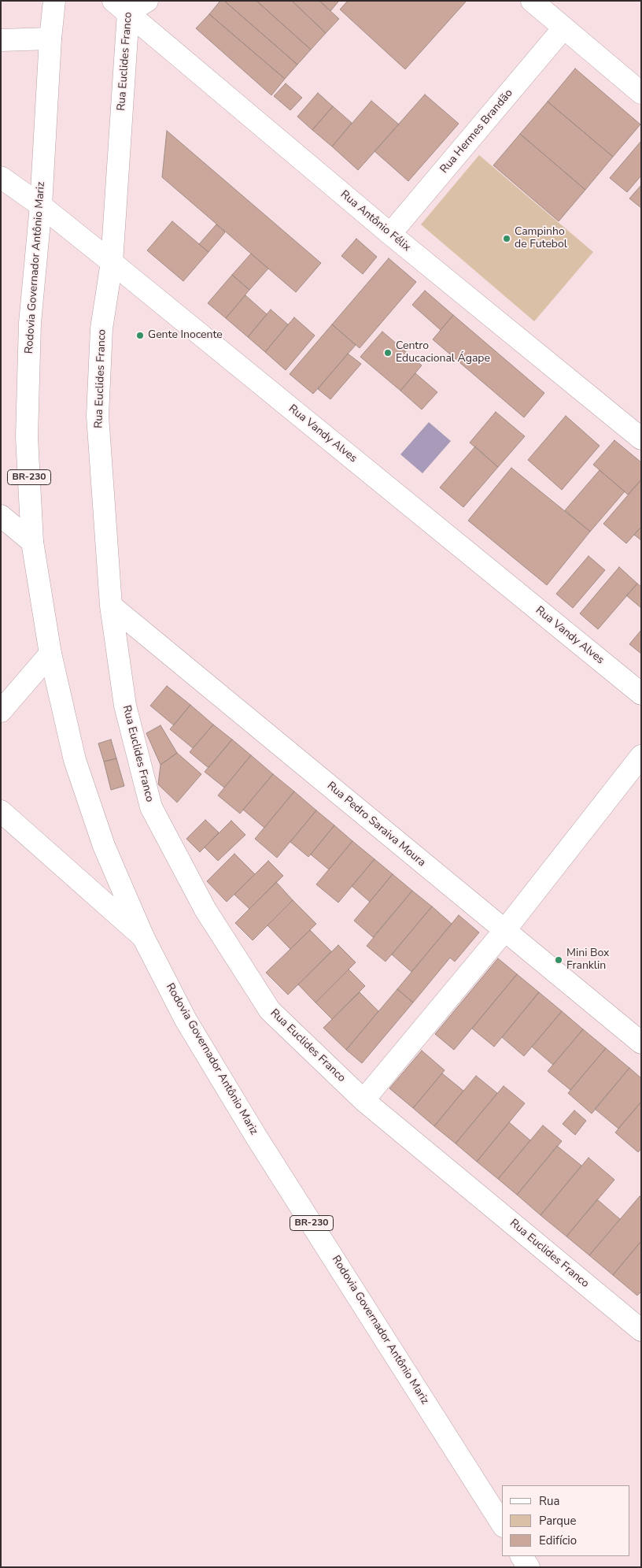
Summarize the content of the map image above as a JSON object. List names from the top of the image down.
{
  "streets": {
    "main road": [
      "Rua Euclides Franco",
      "Rua Hermes Brandão",
      "Rua Antônio Félix",
      "Rodovia Governador Antônio Mariz",
      "Rua Vandy Alves",
      "BR-230",
      "Rua Pedro Saraiva Moura"
    ]
  },
  "crossings": [
    ["Rua Euclides Franco", "Rua Antônio Félix"],
    ["Rua Euclides Franco", "Rua Vandy Alves"],
    ["Rua Euclides Franco", "Rua Pedro Saraiva Moura"],
    ["Rua Hermes Brandão", "Rua Antônio Félix"],
    ["Rodovia Governador Antônio Mariz", "Rua Vandy Alves"]
  ],
  "places": [
    "Campinho de Futebol",
    "Gente Inocente",
    "Centro Educacional Ágape",
    "Mini Box Franklin"
  ],
  "legend": ["Rua", "Parque", "Edifício"]
}
